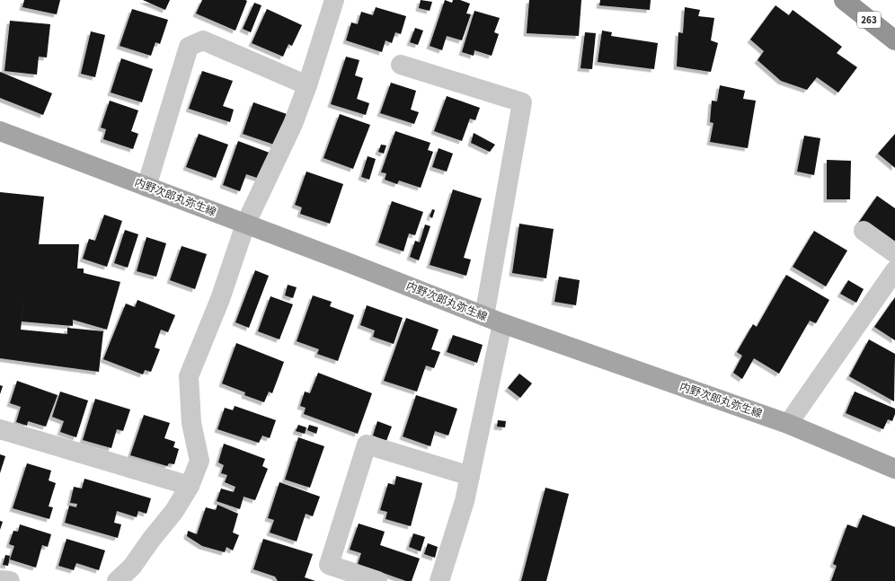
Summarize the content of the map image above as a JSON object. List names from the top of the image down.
{
  "streets": {
    "highway": ["263"],
    "main road": ["内野次郎丸弥生線"]
  }
}
